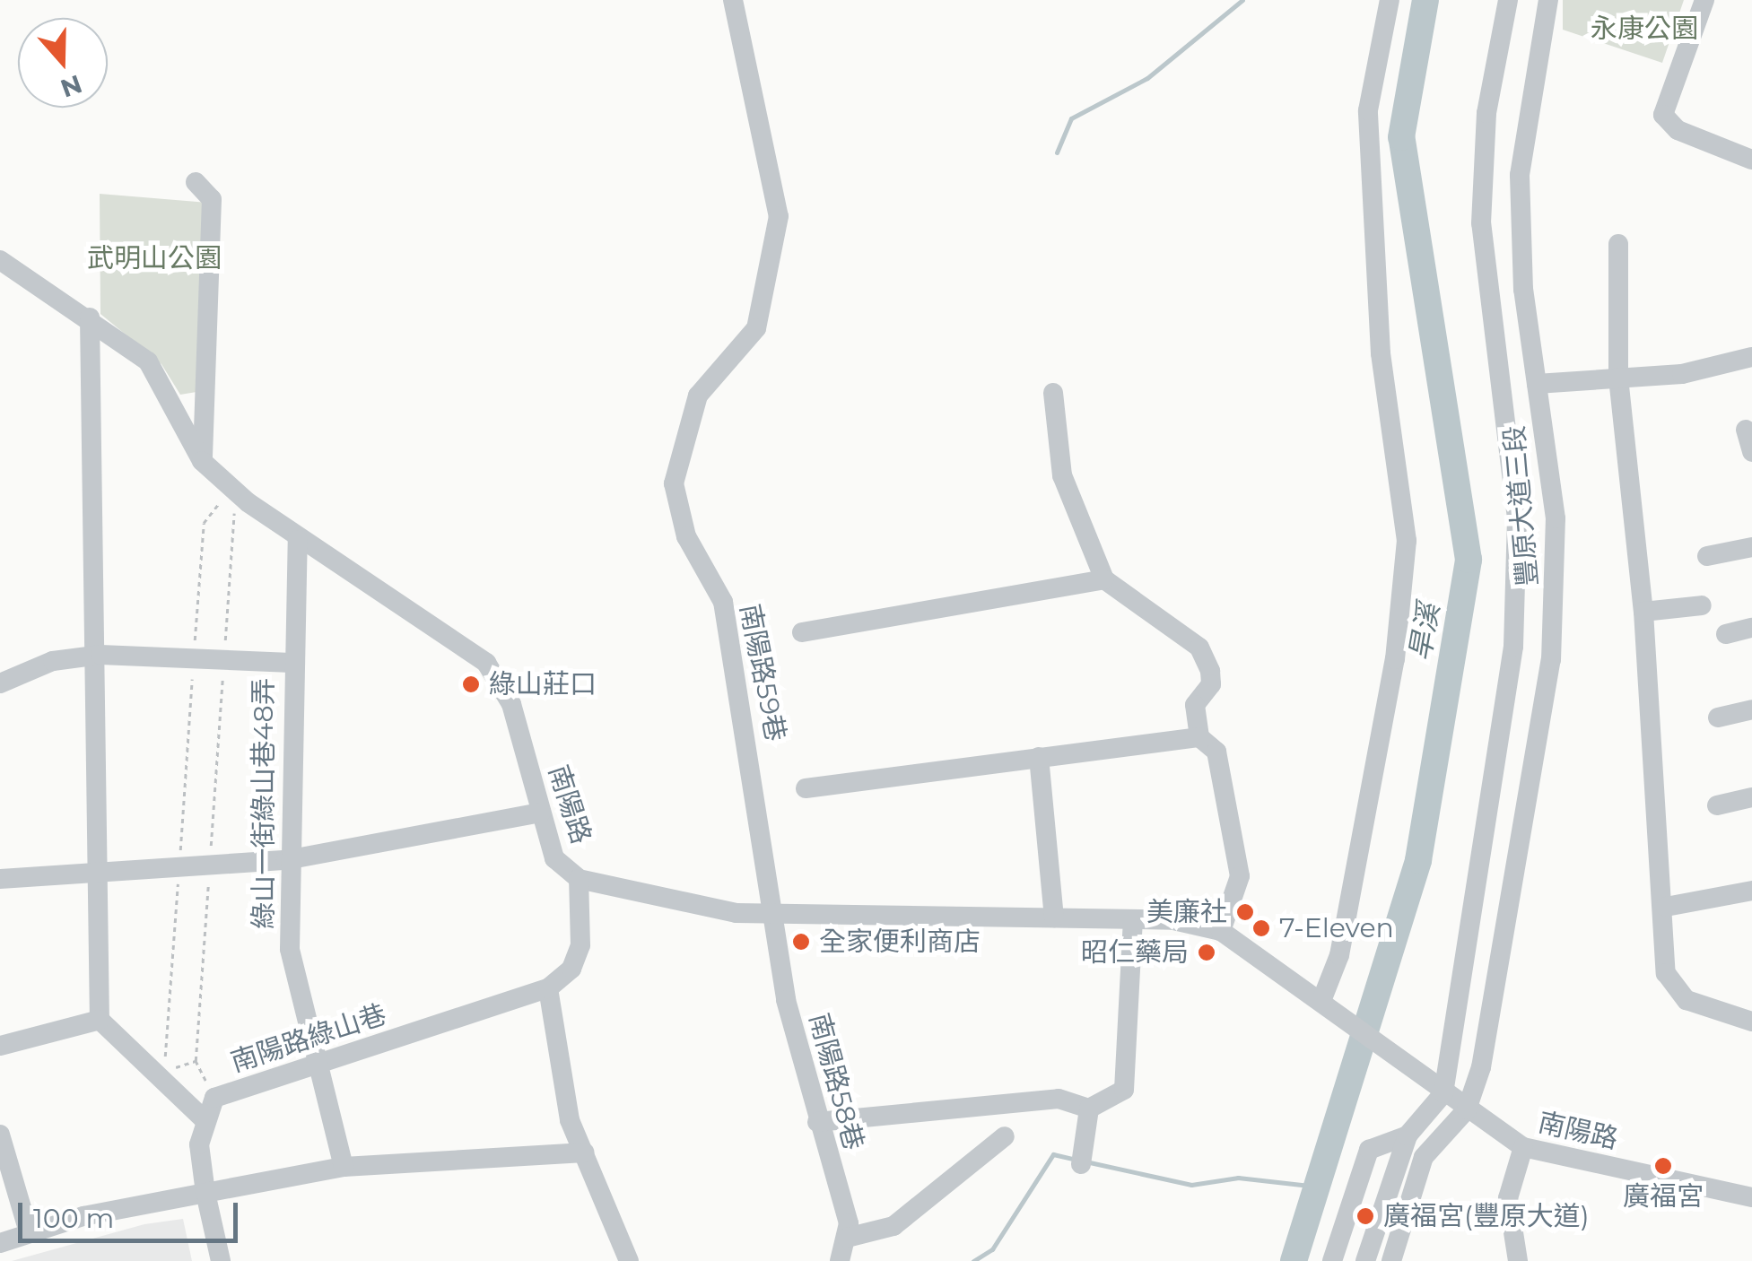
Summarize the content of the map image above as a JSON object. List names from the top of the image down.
{
  "streets": {
    "street": [
      "豐原大道三段",
      "南陽路59巷",
      "綠山一街綠山巷48弄",
      "南陽路",
      "南陽路綠山巷",
      "南陽路58巷"
    ]
  },
  "crossings": [
    ["豐原大道三段", "南陽路"],
    ["南陽路59巷", "南陽路"],
    ["南陽路59巷", "南陽路58巷"],
    ["綠山一街綠山巷48弄", "南陽路"],
    ["綠山一街綠山巷48弄", "南陽路綠山巷"],
    ["南陽路", "南陽路58巷"]
  ],
  "water": ["旱溪"],
  "parks": ["永康公園", "武明山公園"],
  "places": [
    "綠山莊口",
    "美廉社",
    "7-Eleven",
    "全家便利商店",
    "昭仁藥局",
    "廣福宮",
    "廣福宮(豐原大道)"
  ],
  "scale_bar": "100 m",
  "north": "bottom"
}
